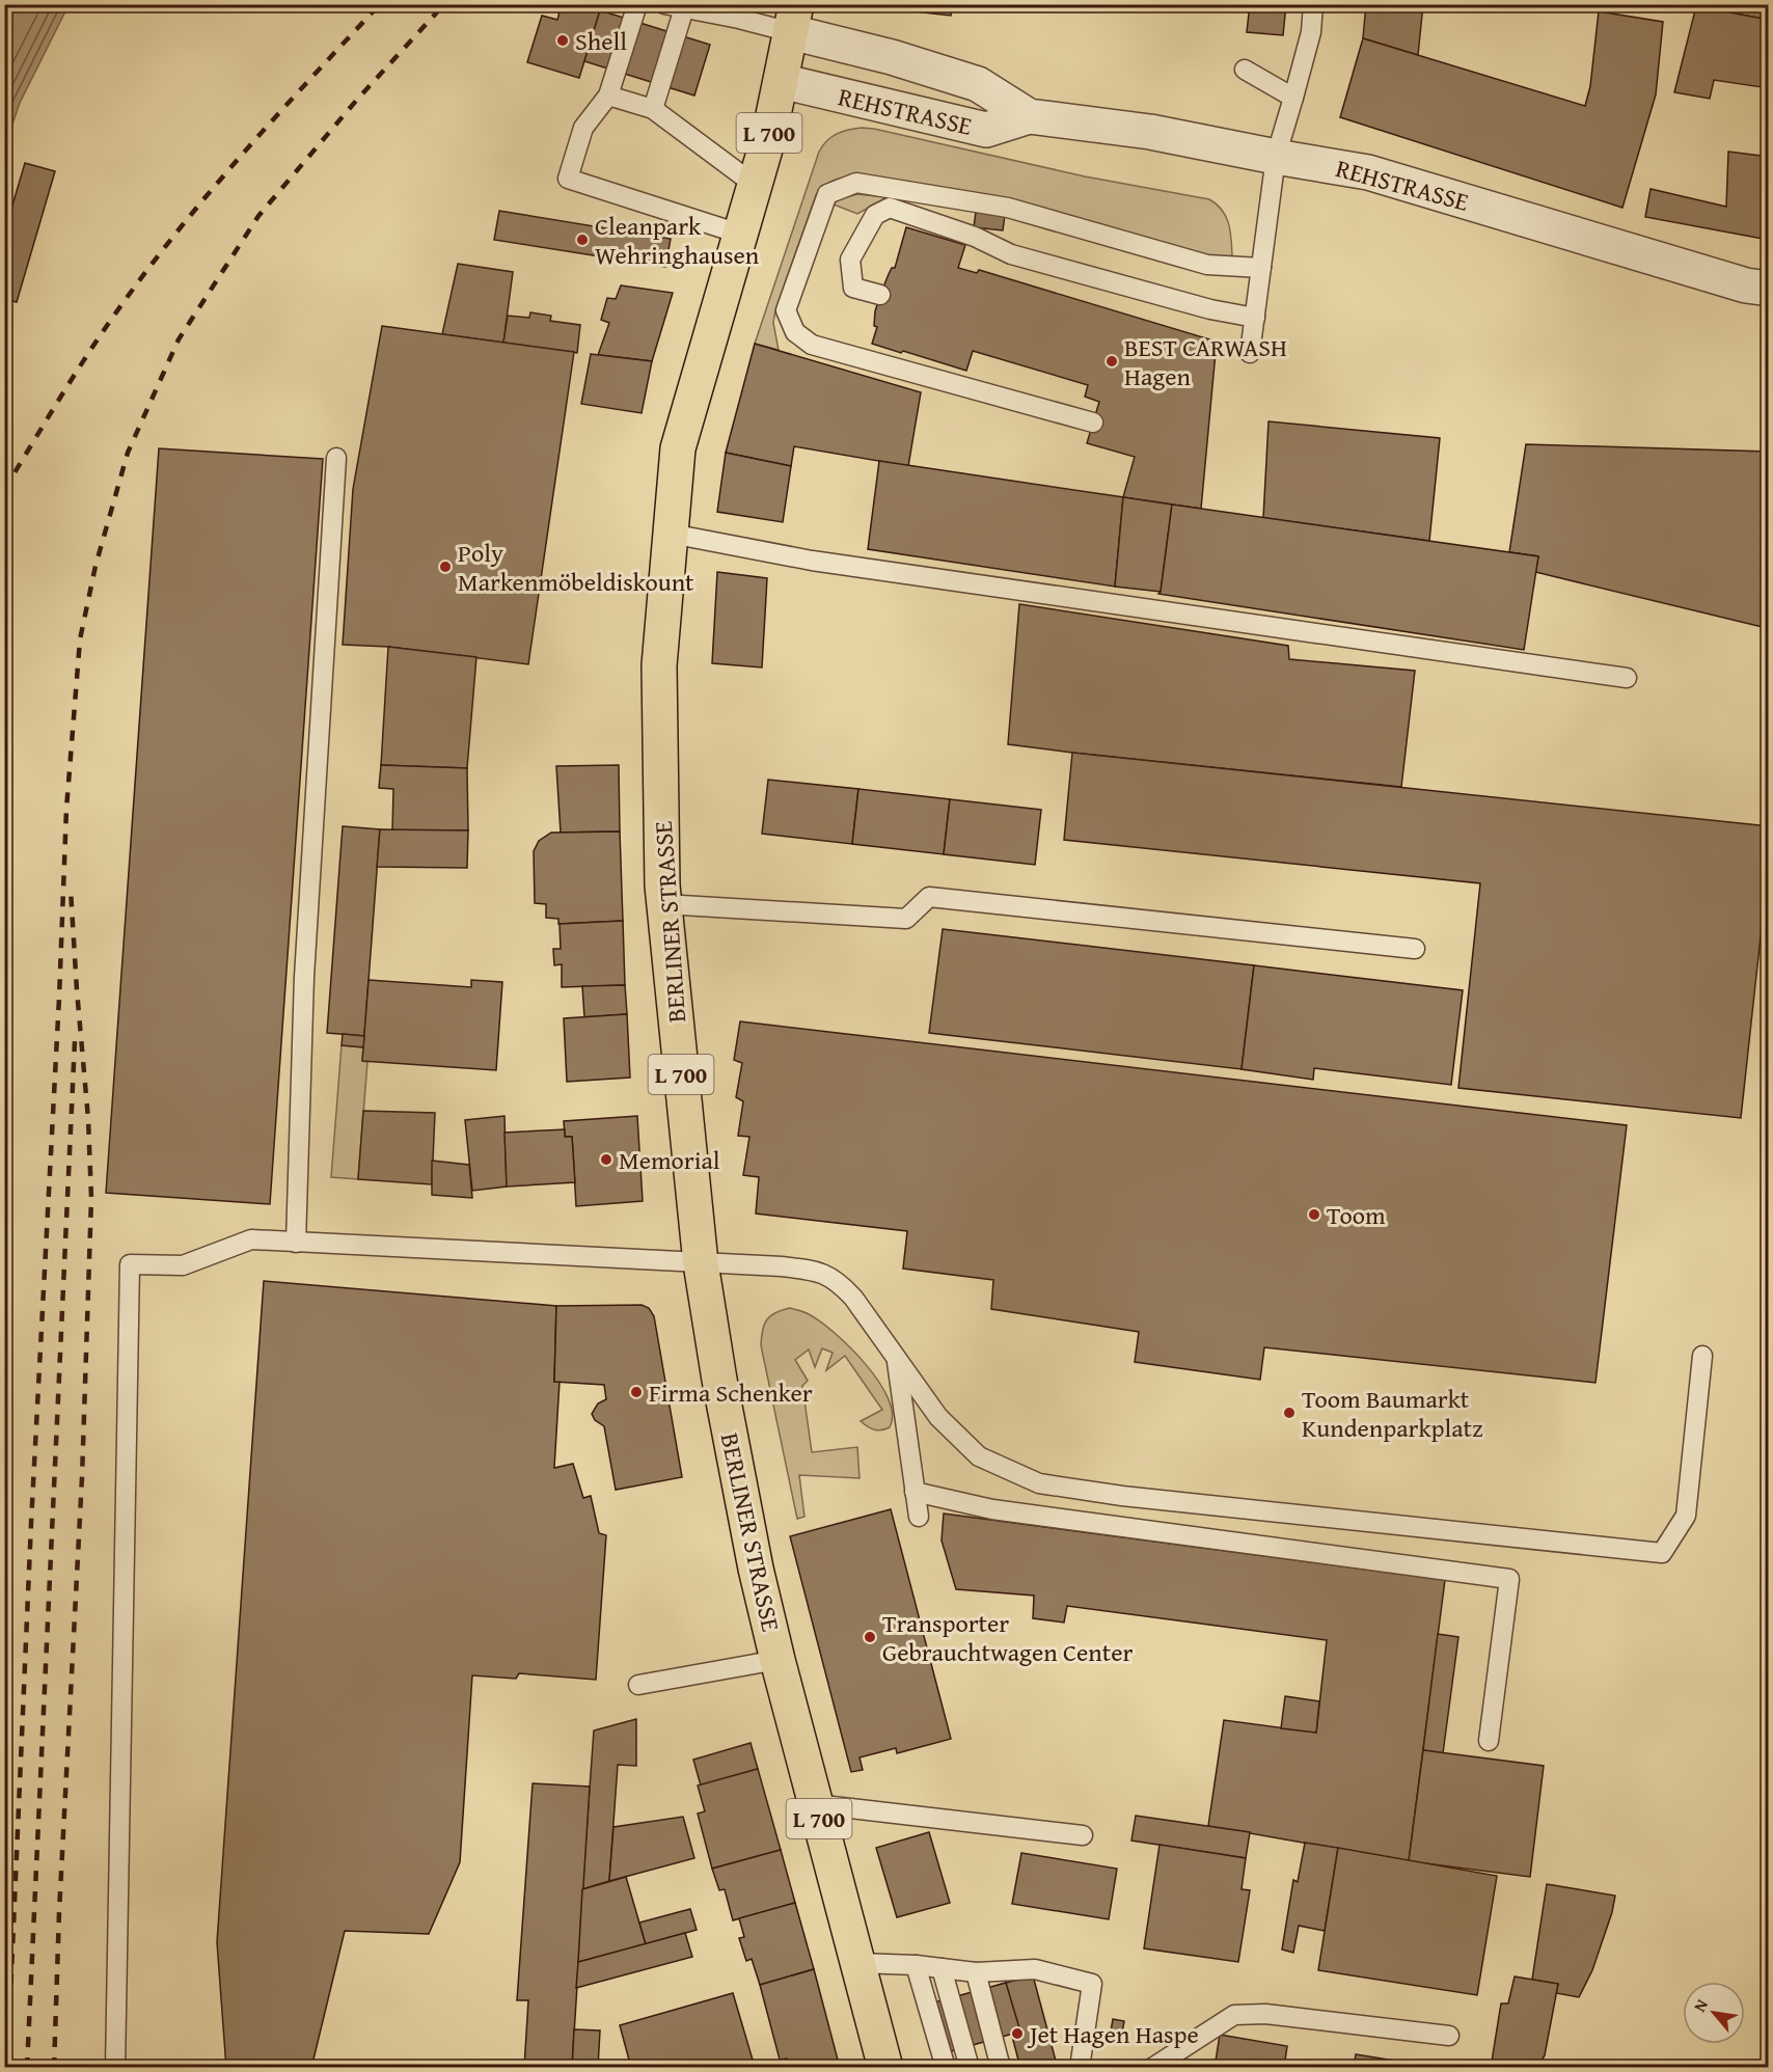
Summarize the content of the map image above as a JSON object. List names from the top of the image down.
{
  "streets": {
    "main road": ["L 700", "BERLINER STRASSE"],
    "street": ["REHSTRASSE"]
  },
  "crossings": [
    ["REHSTRASSE", "BERLINER STRASSE"]
  ],
  "places": [
    "Shell",
    "Cleanpark Wehringhausen",
    "BEST CARWASH Hagen",
    "Poly Markenmöbeldiskount",
    "Memorial",
    "Toom",
    "Firma Schenker",
    "Toom Baumarkt Kundenparkplatz",
    "Transporter Gebrauchtwagen Center",
    "Jet Hagen Haspe"
  ],
  "north": "top left"
}
